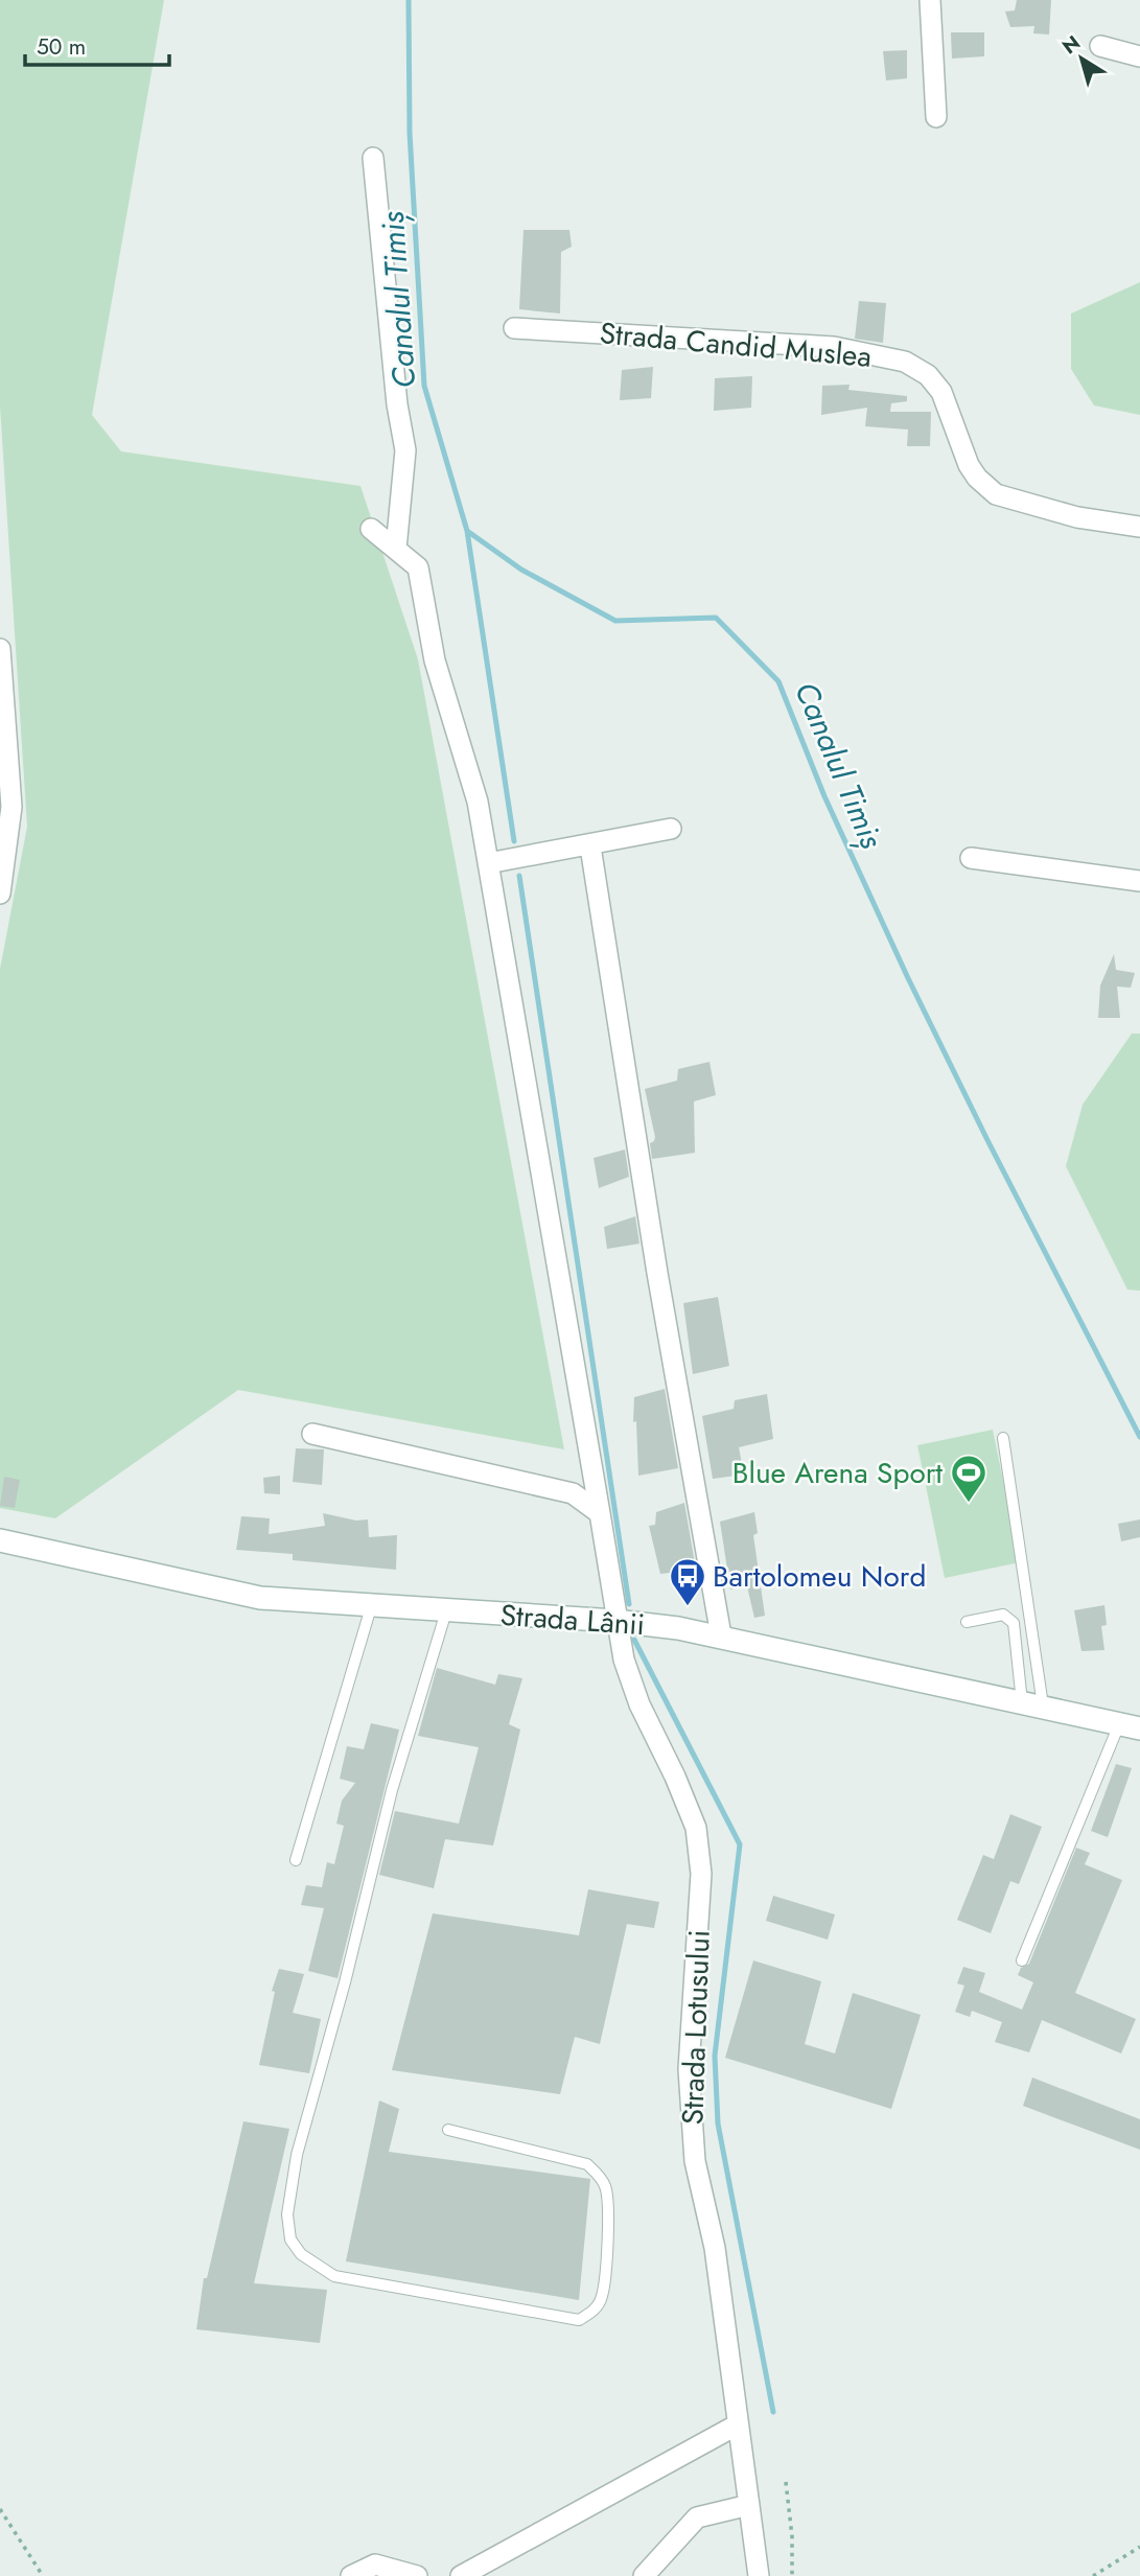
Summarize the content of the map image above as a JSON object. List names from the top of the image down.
{
  "streets": {
    "main road": ["Strada Lânii"],
    "street": ["Strada Candid Muslea", "Strada Lotusului"]
  },
  "crossings": [
    ["Strada Lânii", "Strada Lotusului"]
  ],
  "water": ["Canalul Timiș"],
  "places": {
    "sports": ["Blue Arena Sport"],
    "bus stop": ["Bartolomeu Nord"]
  },
  "scale_bar": "50 m",
  "north": "top left"
}
